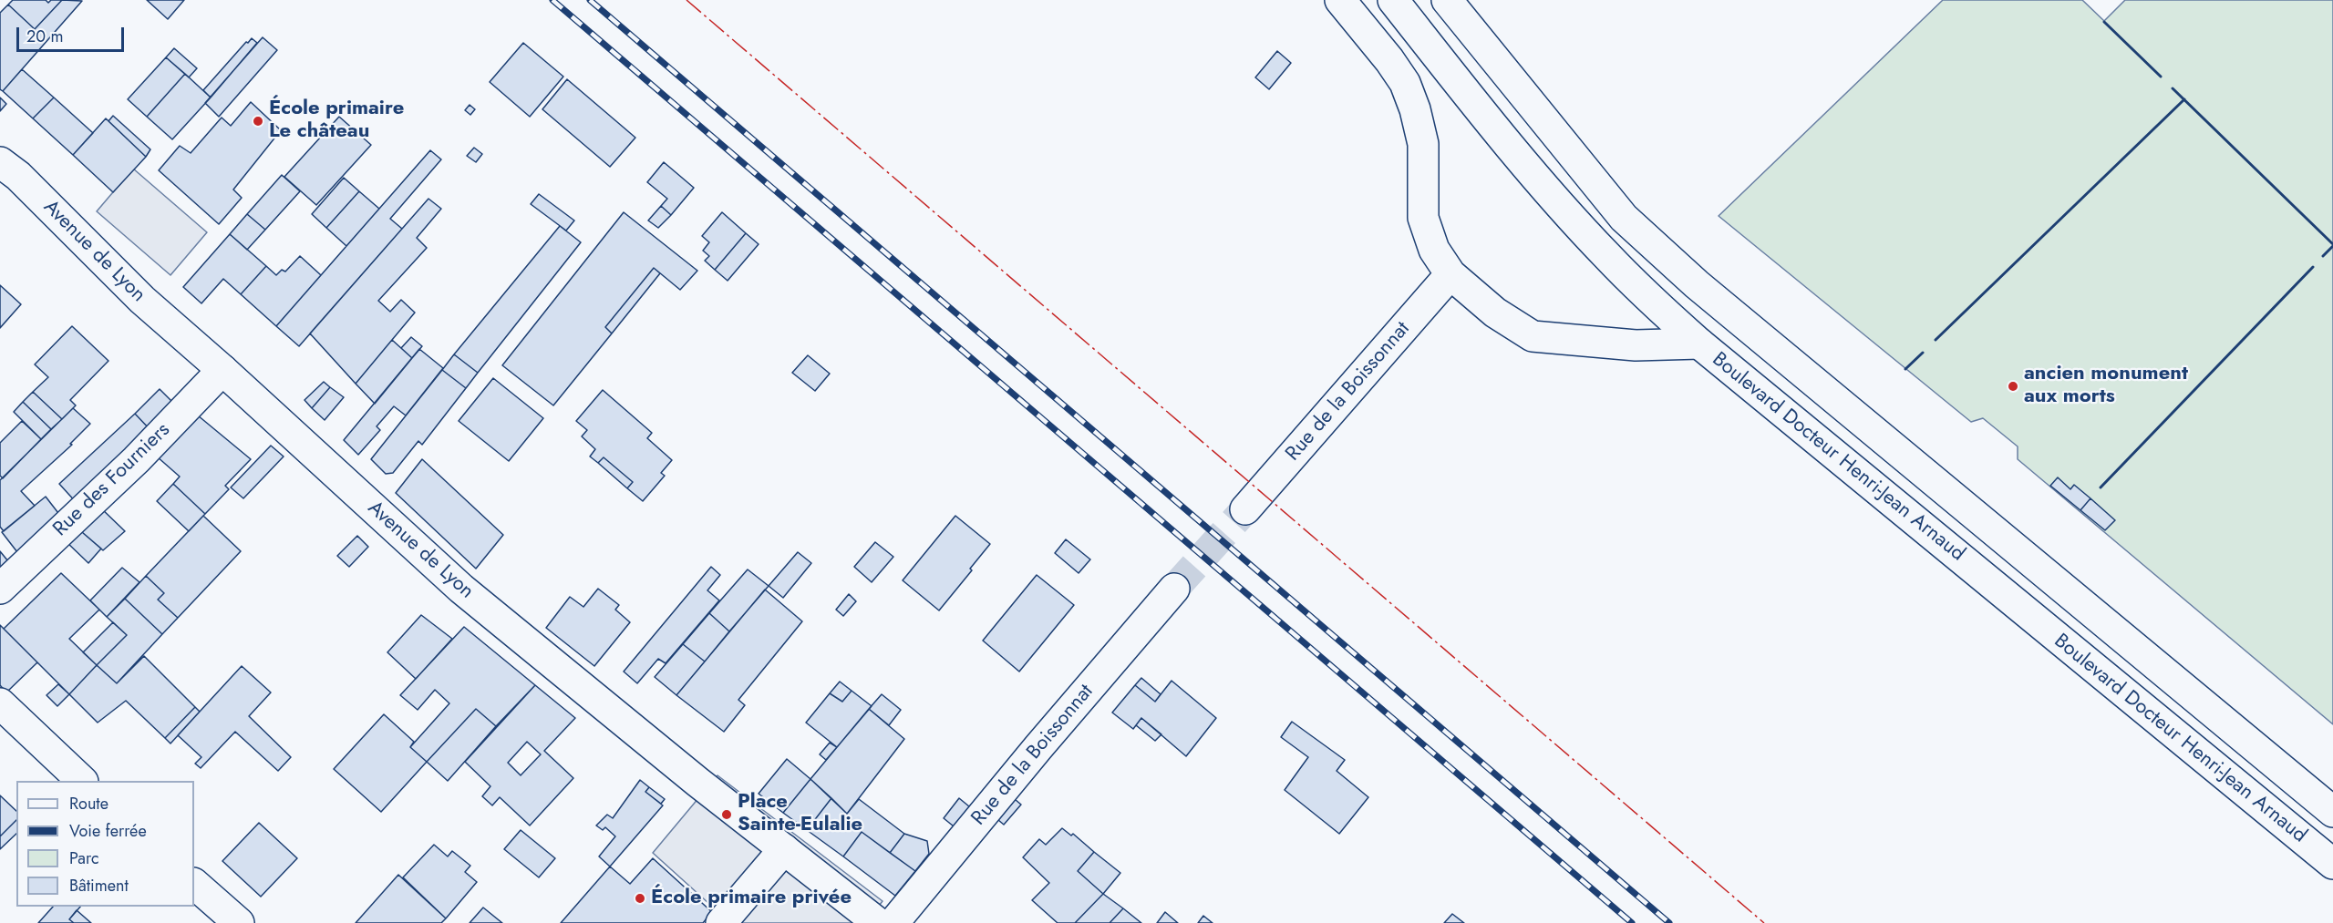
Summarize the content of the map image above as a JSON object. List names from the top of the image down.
{
  "streets": {
    "main road": [
      "Avenue de Lyon",
      "Rue de la Boissonnat",
      "Boulevard Docteur Henri-Jean Arnaud",
      "Rue des Fourniers"
    ]
  },
  "crossings": [
    ["Avenue de Lyon", "Rue des Fourniers"]
  ],
  "places": [
    "École primaire Le château",
    "ancien monument aux morts",
    "Place Sainte-Eulalie",
    "École primaire privée"
  ],
  "legend": [
    "Route",
    "Voie ferrée",
    "Parc",
    "Bâtiment"
  ],
  "scale_bar": "20 m"
}
